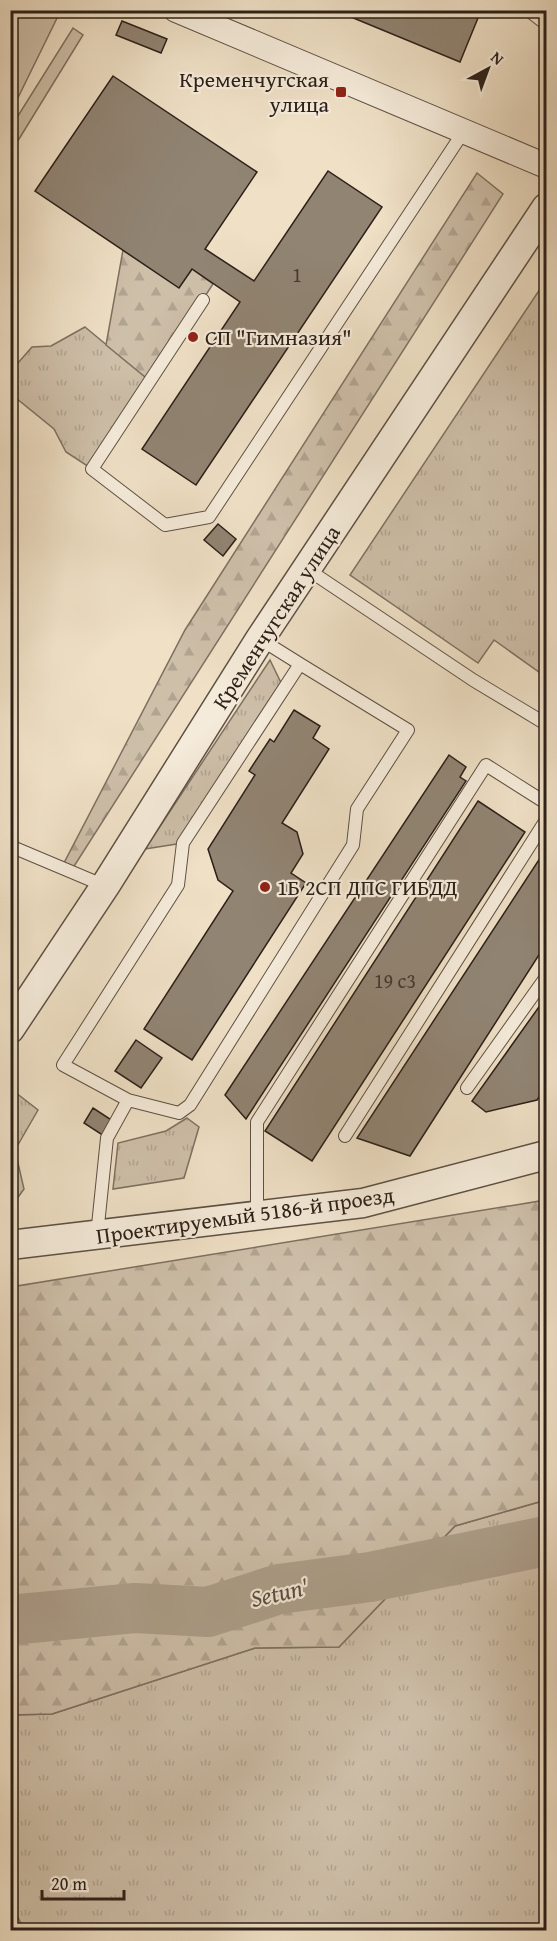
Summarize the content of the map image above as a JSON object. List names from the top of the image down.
{
  "streets": {
    "street": ["Кременчугская улица", "Проектируемый 5186-й проезд"]
  },
  "water": ["Setun'"],
  "places": {
    "transit": ["Кременчугская улица"],
    "other": ["СП \"Гимназия\"", "1Б 2СП ДПС ГИБДД"]
  },
  "house_numbers": ["1", "19 с3"],
  "scale_bar": "20 m",
  "north": "top right"
}
